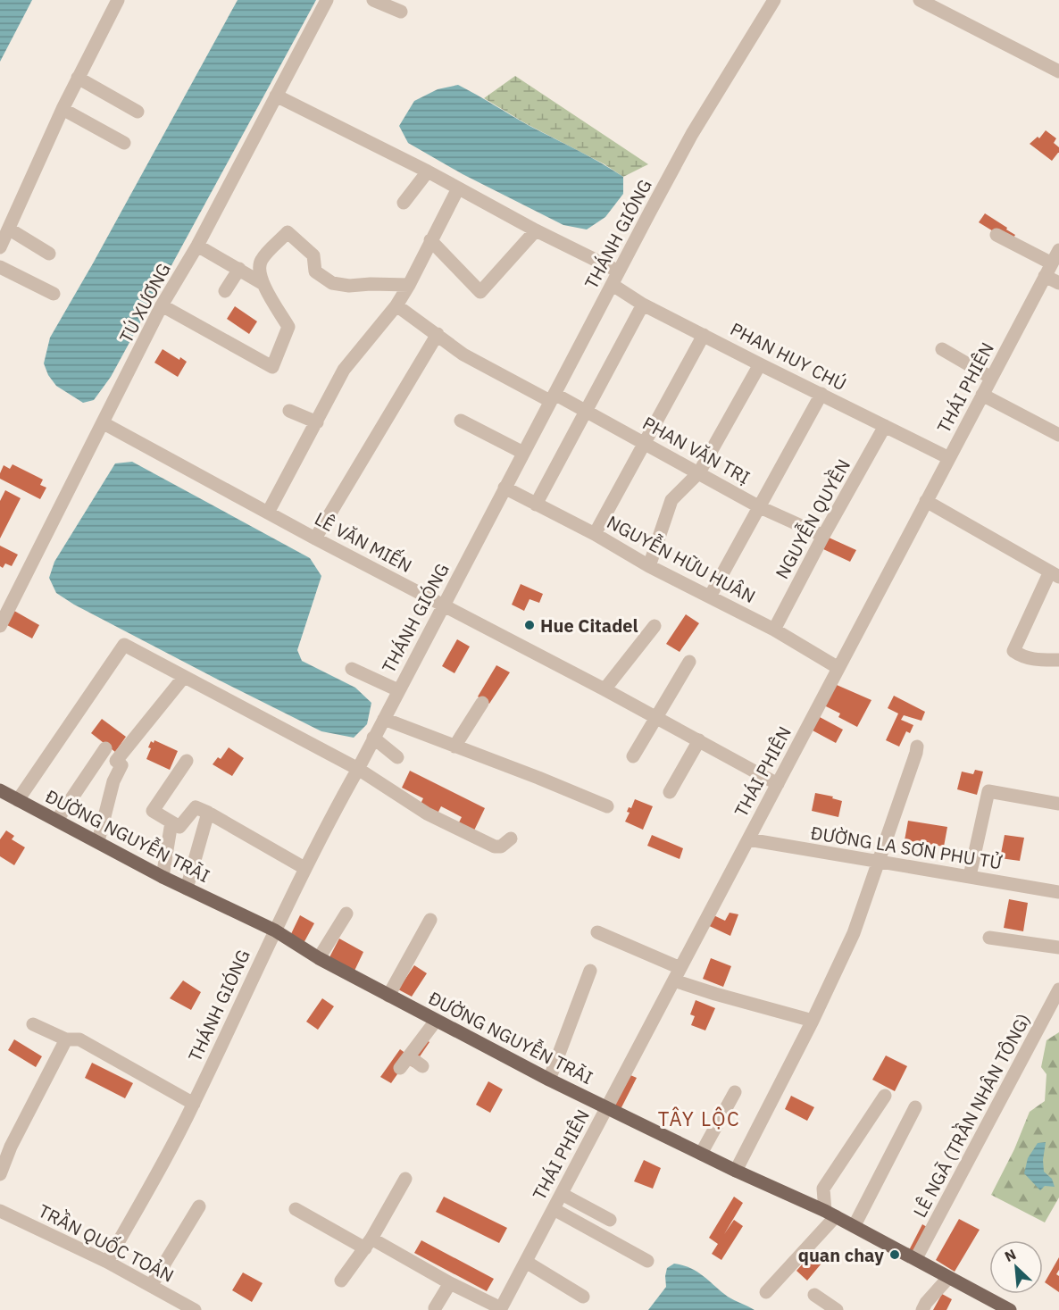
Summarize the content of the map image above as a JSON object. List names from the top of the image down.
{
  "streets": {
    "main road": ["ĐƯỜNG NGUYỄN TRÃI"],
    "street": [
      "THÁNH GIÓNG",
      "TÚ XƯƠNG",
      "PHAN HUY CHÚ",
      "THÁI PHIÊN",
      "PHAN VĂN TRỊ",
      "NGUYỄN QUYỀN",
      "LÊ VĂN MIẾN",
      "NGUYỄN HỮU HUÂN",
      "ĐƯỜNG LA SƠN PHU TỬ",
      "LÊ NGÃ (TRẦN NHÂN TÔNG)",
      "TRẦN QUỐC TOẢN"
    ]
  },
  "crossings": [
    ["THÁNH GIÓNG", "PHAN HUY CHÚ"],
    ["THÁNH GIÓNG", "PHAN VĂN TRỊ"],
    ["THÁNH GIÓNG", "LÊ VĂN MIẾN"],
    ["THÁNH GIÓNG", "NGUYỄN HỮU HUÂN"],
    ["THÁNH GIÓNG", "ĐƯỜNG NGUYỄN TRÃI"],
    ["THÁNH GIÓNG", "TRẦN QUỐC TOẢN"],
    ["TÚ XƯƠNG", "LÊ VĂN MIẾN"],
    ["PHAN HUY CHÚ", "THÁI PHIÊN"],
    ["PHAN HUY CHÚ", "NGUYỄN QUYỀN"],
    ["THÁI PHIÊN", "LÊ VĂN MIẾN"],
    ["THÁI PHIÊN", "NGUYỄN HỮU HUÂN"],
    ["THÁI PHIÊN", "ĐƯỜNG NGUYỄN TRÃI"],
    ["THÁI PHIÊN", "ĐƯỜNG LA SƠN PHU TỬ"],
    ["PHAN VĂN TRỊ", "NGUYỄN QUYỀN"],
    ["NGUYỄN QUYỀN", "NGUYỄN HỮU HUÂN"],
    ["ĐƯỜNG NGUYỄN TRÃI", "LÊ NGÃ (TRẦN NHÂN TÔNG)"]
  ],
  "districts": ["TÂY LỘC"],
  "places": ["Hue Citadel", "quan chay"],
  "north": "top left"
}
